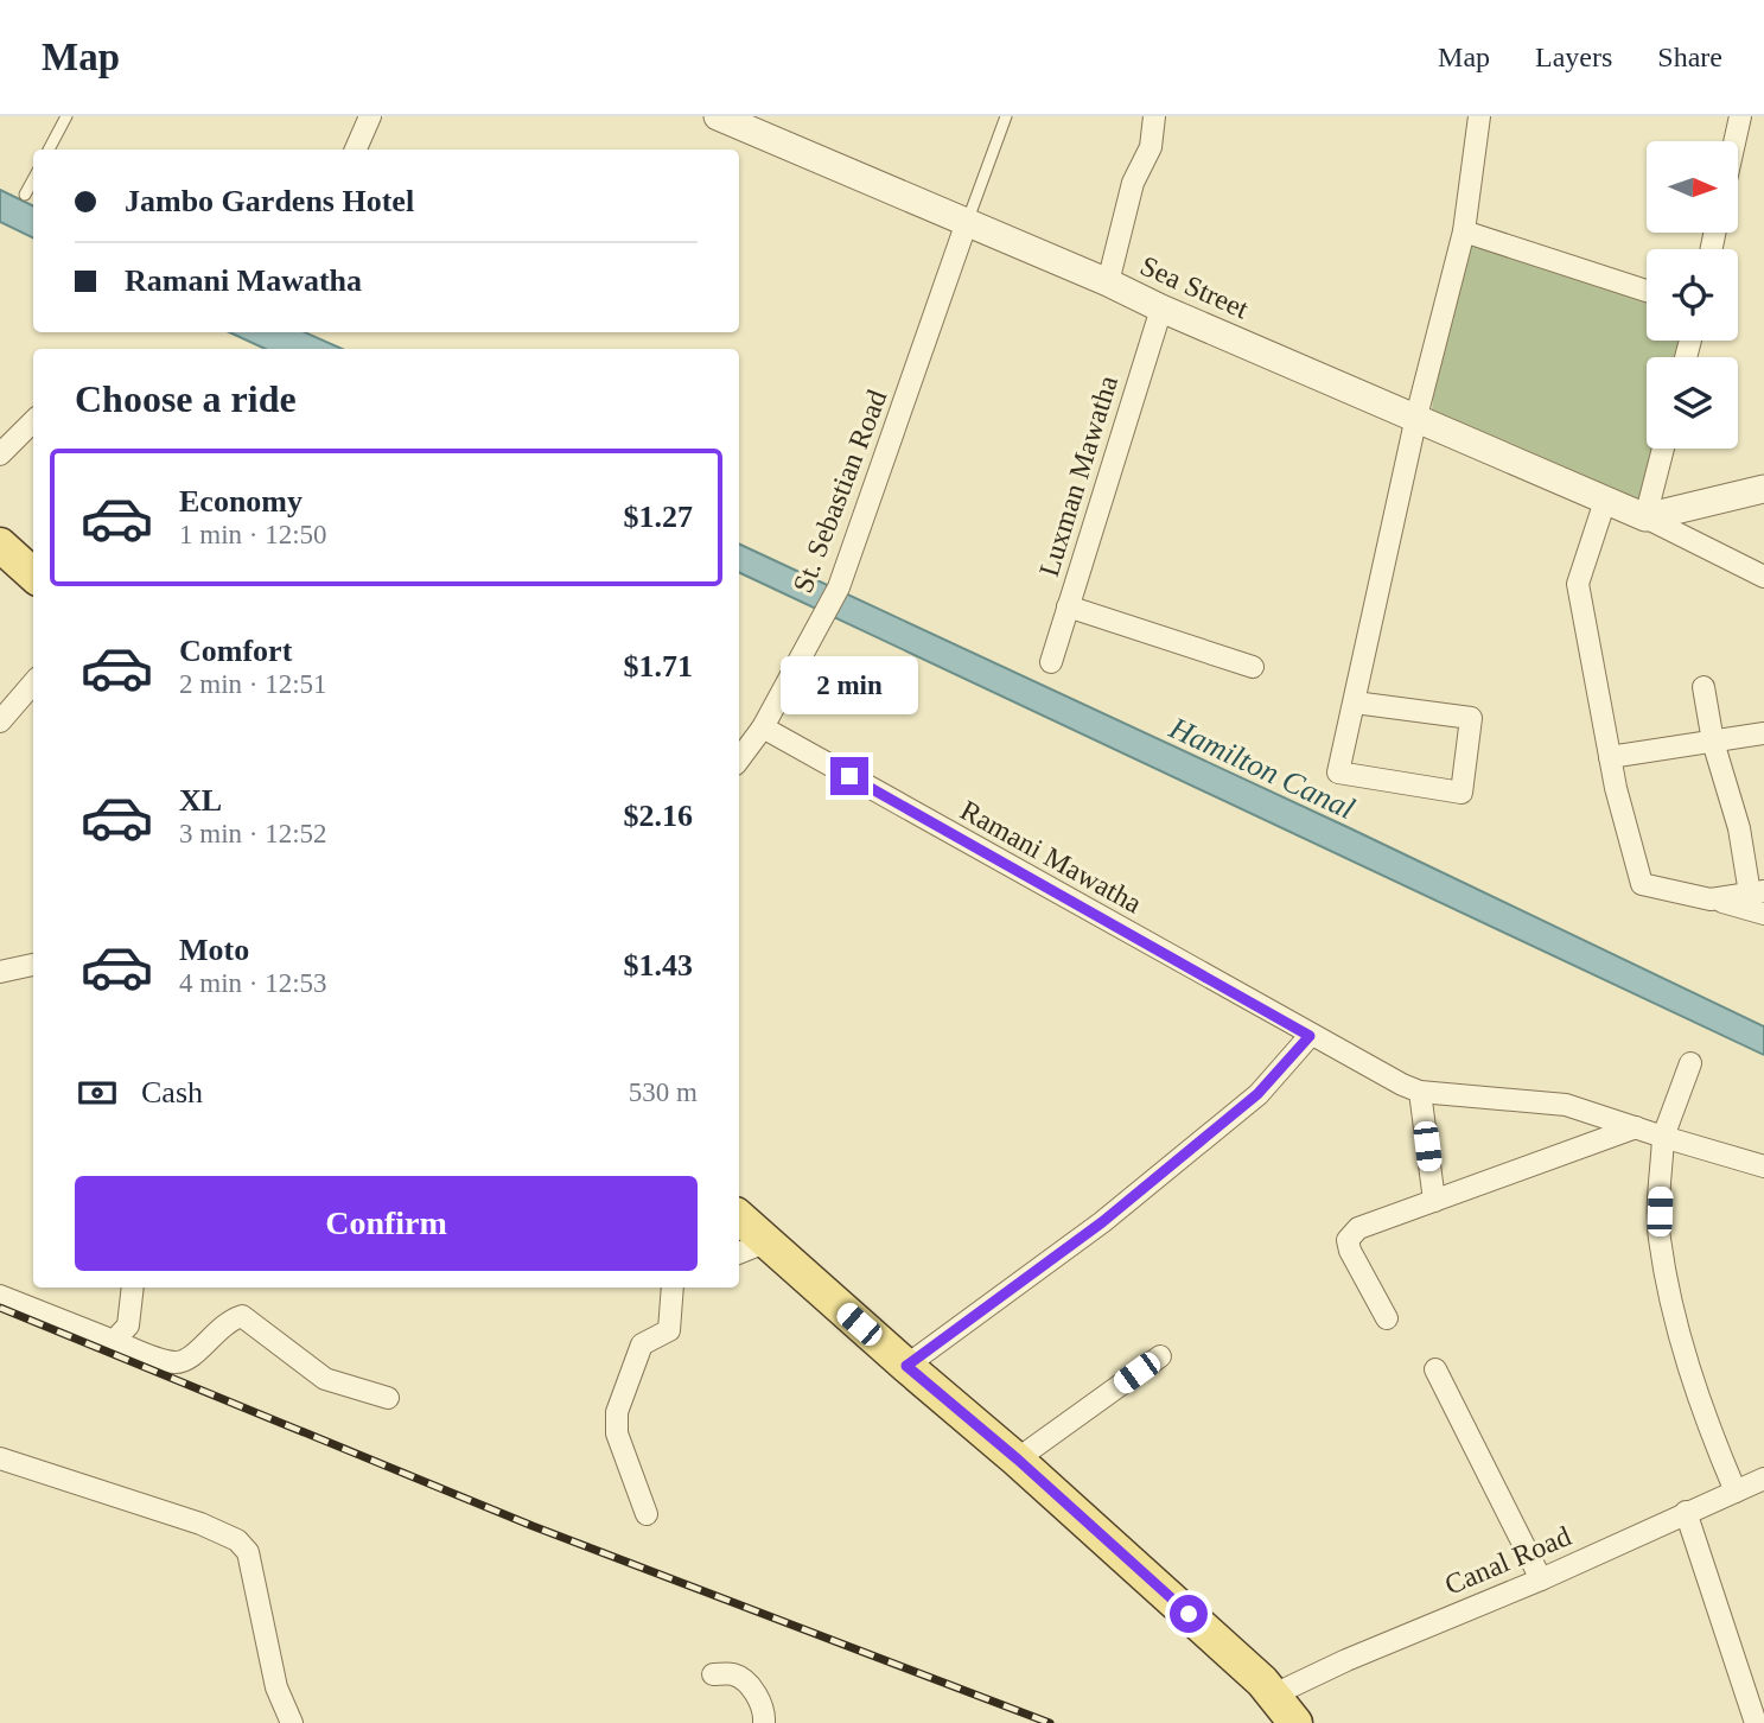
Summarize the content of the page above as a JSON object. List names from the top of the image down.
{
  "streets": {
    "street": [
      "Sea Street",
      "Luxman Mawatha",
      "St. Sebastian Road",
      "Ramani Mawatha",
      "Canal Road"
    ]
  },
  "crossings": [
    ["Sea Street", "Luxman Mawatha"],
    ["Sea Street", "St. Sebastian Road"],
    ["St. Sebastian Road", "Ramani Mawatha"]
  ],
  "water": ["Hamilton Canal"],
  "north": "right",
  "page": {
    "header": "Map",
    "nav": ["Map", "Layers", "Share"],
    "banner": ["Jambo Gardens Hotel", "Ramani Mawatha"],
    "heading": "Choose a ride",
    "list": [
      {
        "name": "Economy",
        "note": "1 min · 12:50",
        "value": "$1.27"
      },
      {
        "name": "Comfort",
        "note": "2 min · 12:51",
        "value": "$1.71"
      },
      {
        "name": "XL",
        "note": "3 min · 12:52",
        "value": "$2.16"
      },
      {
        "name": "Moto",
        "note": "4 min · 12:53",
        "value": "$1.43"
      }
    ],
    "bubble": "2 min",
    "pay": ["Cash", "530 m"],
    "buttons": "Confirm"
  }
}
